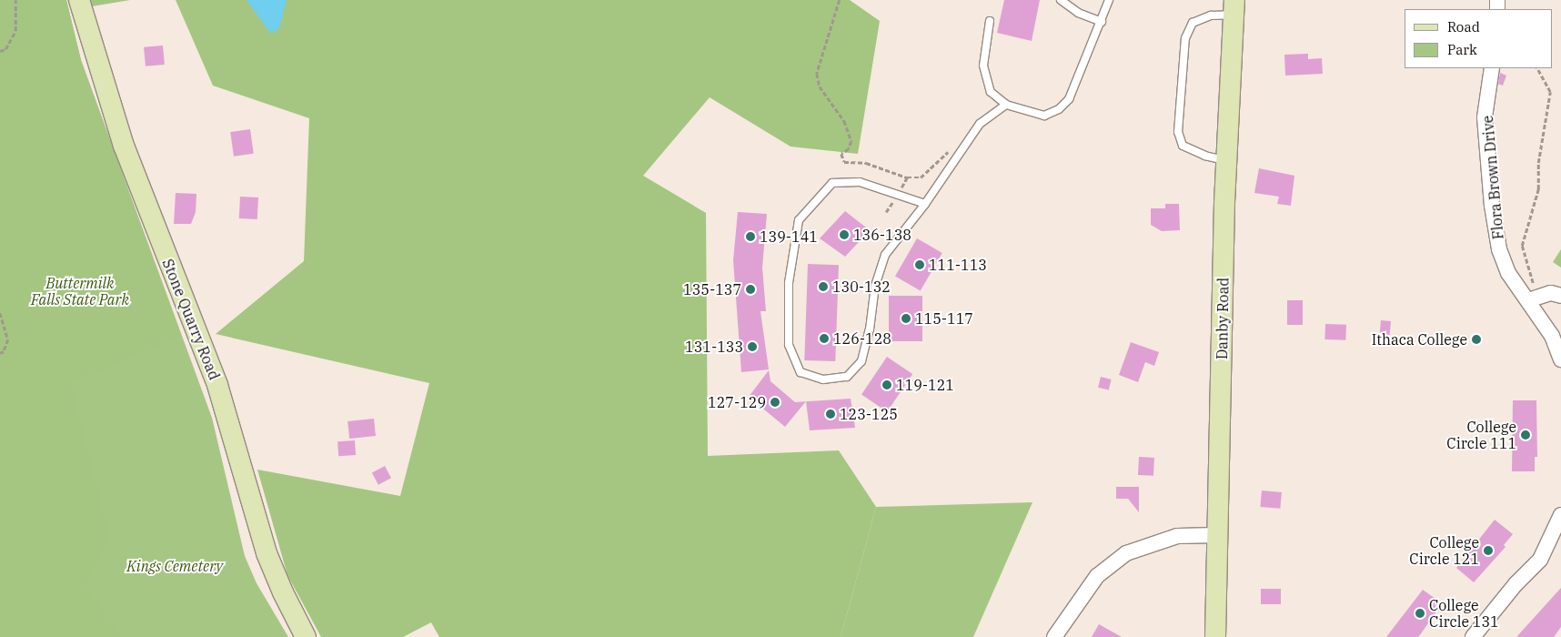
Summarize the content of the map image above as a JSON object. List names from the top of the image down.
{
  "streets": {
    "street": ["Flora Brown Drive", "Danby Road", "Stone Quarry Road"]
  },
  "parks": ["Buttermilk Falls State Park", "Kings Cemetery"],
  "places": [
    "136-138",
    "139-141",
    "111-113",
    "130-132",
    "135-137",
    "115-117",
    "126-128",
    "Ithaca College",
    "131-133",
    "119-121",
    "127-129",
    "123-125",
    "College Circle 111",
    "College Circle 121",
    "College Circle 131"
  ],
  "legend": ["Road", "Park"]
}
